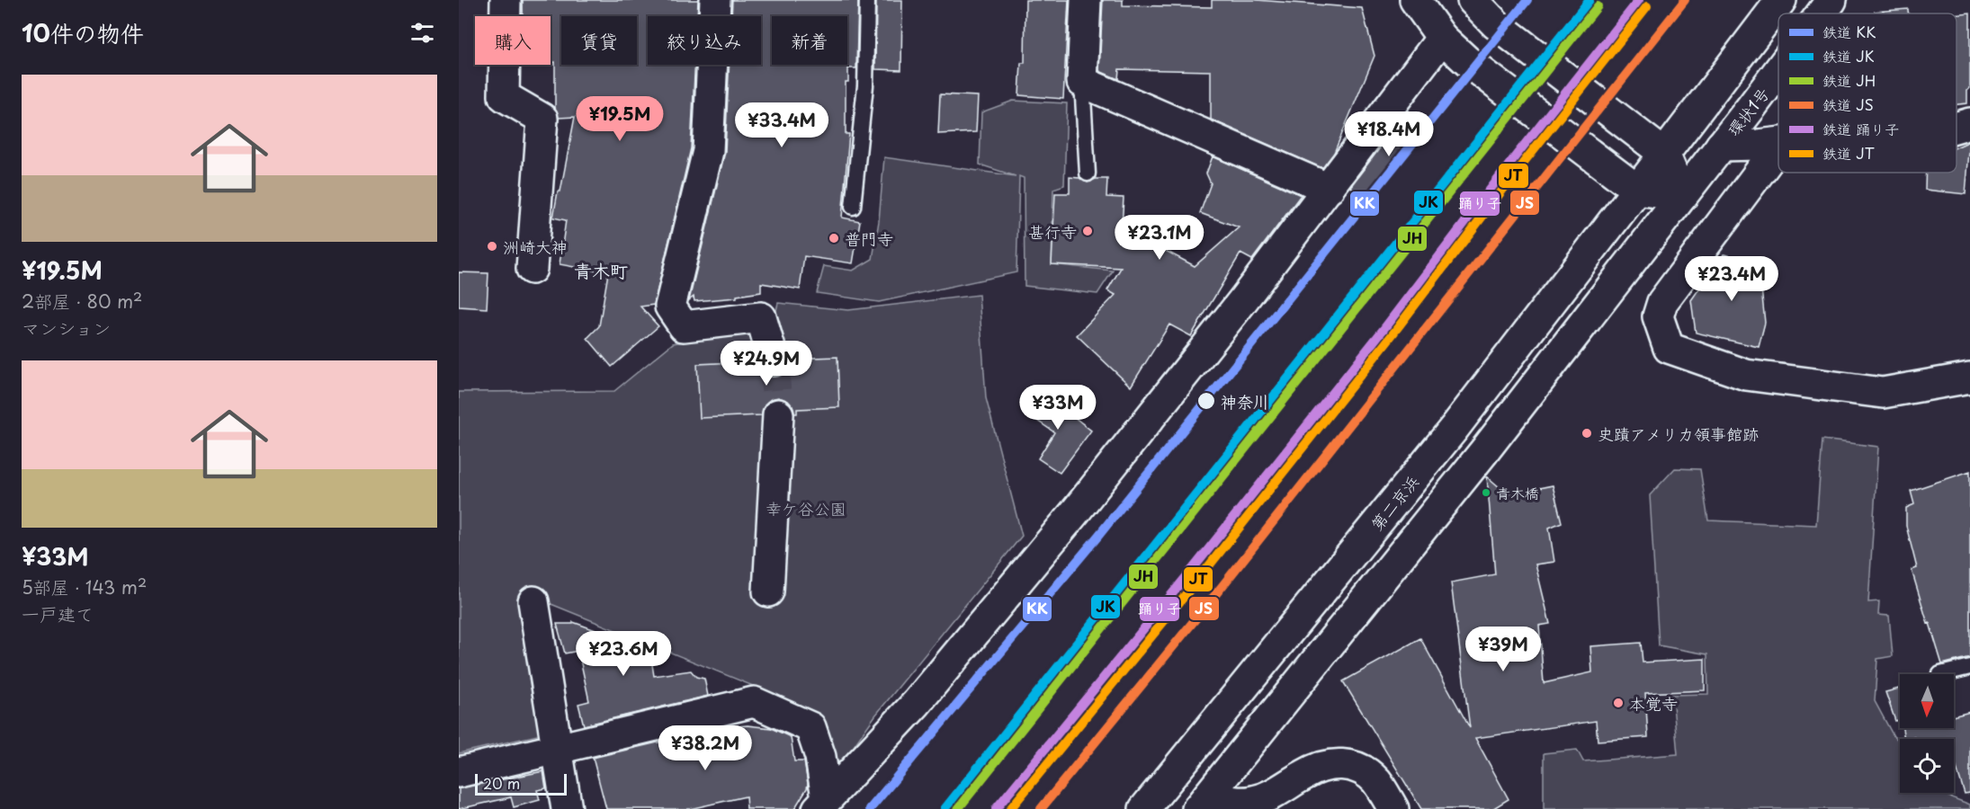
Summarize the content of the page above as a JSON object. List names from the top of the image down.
{
  "streets": {
    "main road": ["環状1号", "第二京浜"]
  },
  "districts": ["青木町"],
  "parks": ["幸ケ谷公園"],
  "places": [
    "甚行寺",
    "普門寺",
    "洲崎大神",
    "神奈川",
    "史蹟アメリカ領事館跡",
    "青木橋",
    "本覚寺"
  ],
  "lines": [
    "rail line KK",
    "rail line JK",
    "rail line JS",
    "rail line 踊り子",
    "rail line JH",
    "rail line JT"
  ],
  "legend": [
    "鉄道 KK",
    "鉄道 JK",
    "鉄道 JH",
    "鉄道 JS",
    "鉄道 踊り子",
    "鉄道 JT"
  ],
  "scale_bar": "20 m",
  "north": "bottom",
  "page": {
    "heading": "10件の物件",
    "chip": [
      "購入",
      "賃貸",
      "絞り込み",
      "新着"
    ],
    "list": [
      {
        "name": "¥19.5M",
        "note": "2部屋 · 80 m² · マンション"
      },
      {
        "name": "¥33M",
        "note": "5部屋 · 143 m² · 一戸建て"
      }
    ],
    "price": [
      "¥19.5M",
      "¥33.4M",
      "¥18.4M",
      "¥23.1M",
      "¥23.4M",
      "¥24.9M",
      "¥33M",
      "¥39M",
      "¥23.6M",
      "¥38.2M"
    ],
    "scale": "20 m"
  }
}
